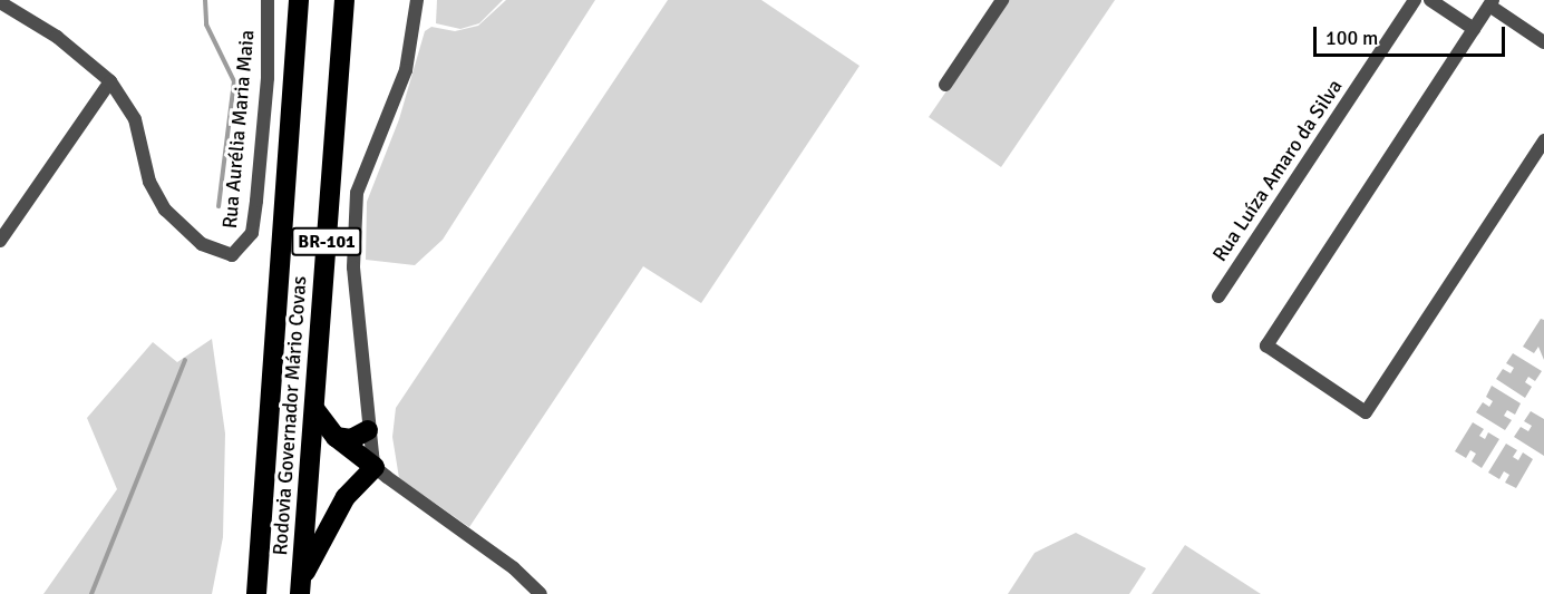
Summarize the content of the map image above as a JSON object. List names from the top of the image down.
{
  "streets": {
    "highway": ["BR-101", "Rodovia Governador Mário Covas"],
    "street": ["Rua Aurélia Maria Maia", "Rua Luíza Amaro da Silva"]
  },
  "scale_bar": "100 m"
}
